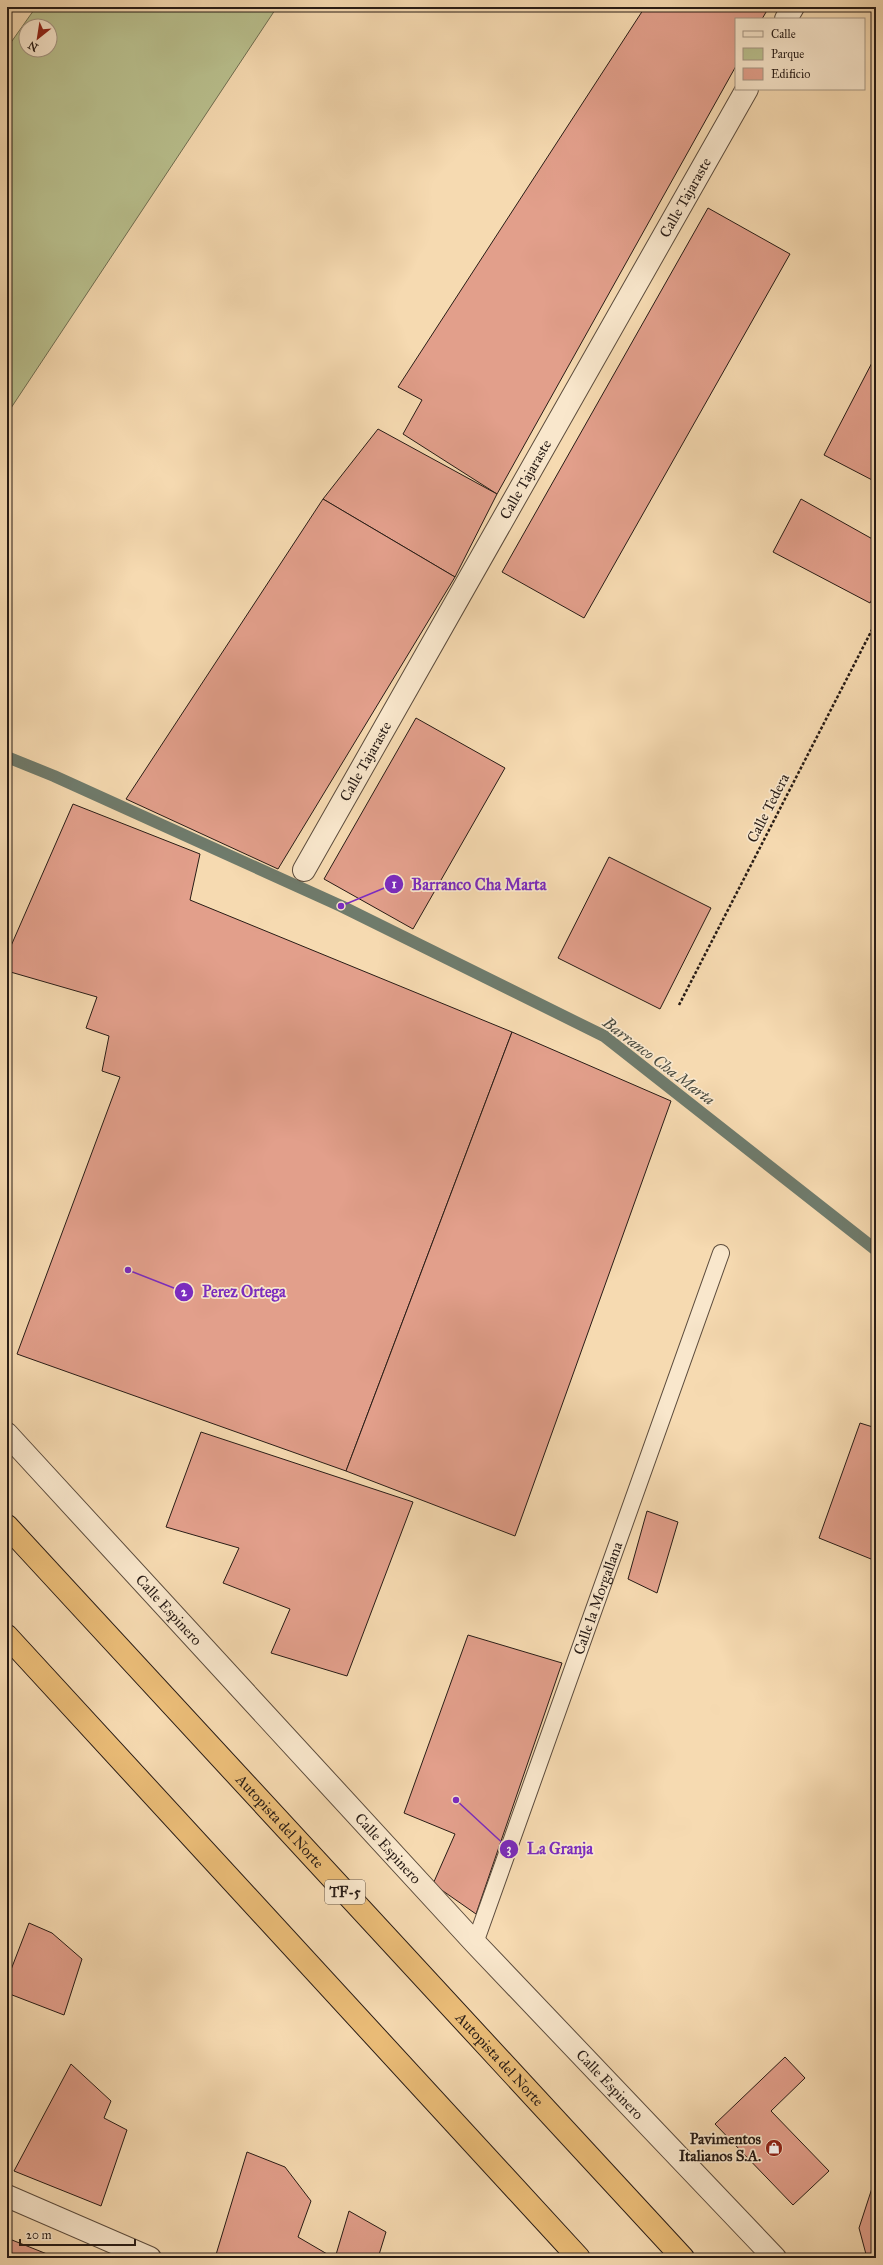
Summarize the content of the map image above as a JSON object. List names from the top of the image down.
{
  "streets": {
    "highway": ["Autopista del Norte", "TF-5"],
    "street": ["Calle Tajaraste", "Calle Espinero"],
    "lane": ["Calle la Morgallana"],
    "path": ["Calle Tedera"]
  },
  "crossings": [
    ["Calle la Morgallana", "Calle Espinero"]
  ],
  "water": ["Barranco Cha Marta"],
  "places": {
    "other": ["Barranco Cha Marta", "Perez Ortega", "La Granja"],
    "shop": ["Pavimentos Italianos S.A."]
  },
  "legend": ["Calle", "Parque", "Edificio"],
  "scale_bar": "20 m",
  "north": "bottom left"
}
